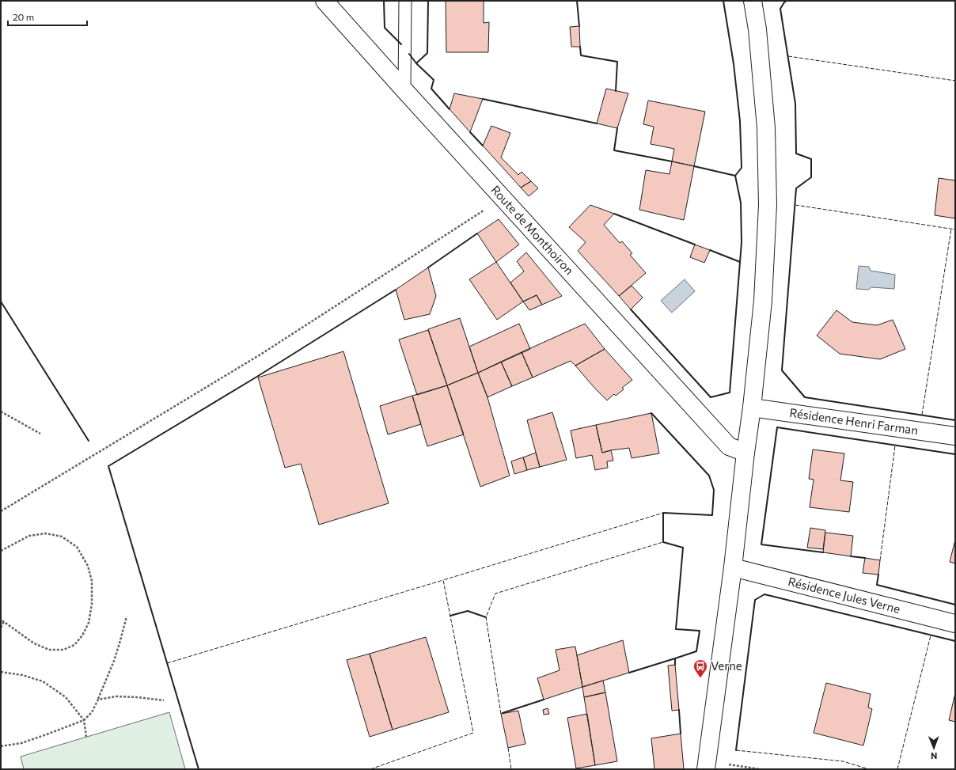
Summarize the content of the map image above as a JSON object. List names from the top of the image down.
{
  "streets": {
    "street": ["Route de Monthoiron", "Résidence Henri Farman", "Résidence Jules Verne"]
  },
  "places": {
    "bus stop": ["Verne"]
  },
  "scale_bar": "20 m",
  "north": "bottom"
}
